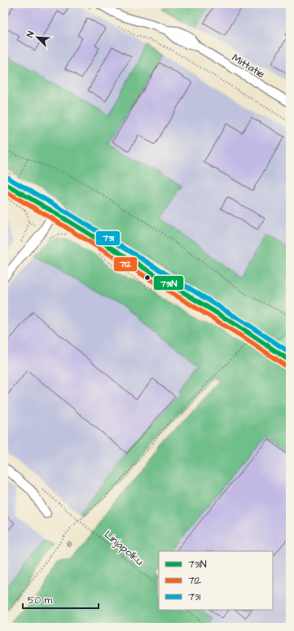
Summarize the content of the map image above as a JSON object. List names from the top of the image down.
{
  "streets": {
    "street": ["Mittatie"],
    "path": ["Linjapolku"]
  },
  "lines": ["transit line 731", "transit line 731N", "transit line 712"],
  "legend": ["731N", "712", "731"],
  "scale_bar": "50 m",
  "north": "top left"
}
